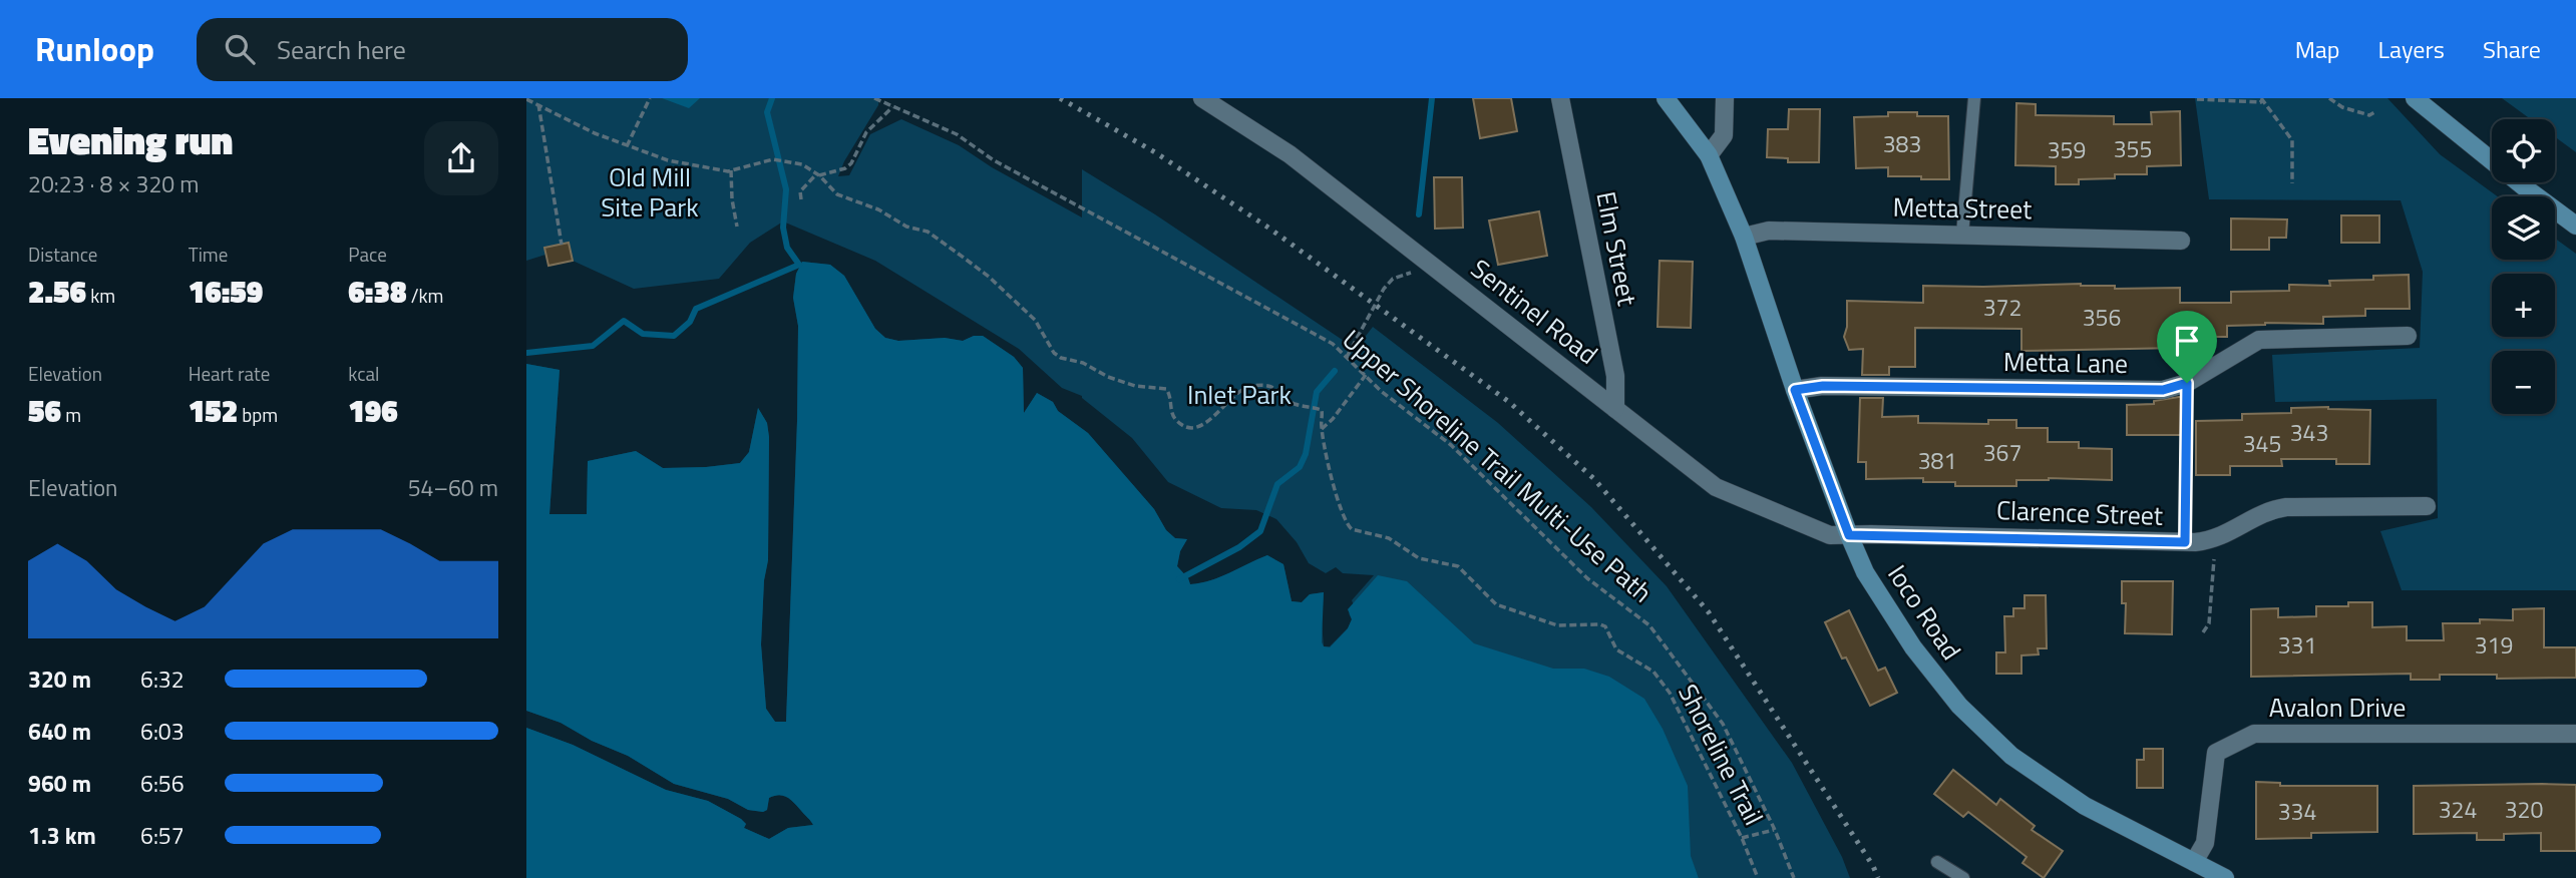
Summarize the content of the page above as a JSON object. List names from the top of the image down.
{
  "streets": {
    "main road": ["Ioco Road"],
    "street": [
      "Metta Street",
      "Elm Street",
      "Sentinel Road",
      "Metta Lane",
      "Clarence Street",
      "Avalon Drive"
    ],
    "path": ["Upper Shoreline Trail Multi-Use Path", "Shoreline Trail"]
  },
  "crossings": [
    ["Metta Street", "Ioco Road"],
    ["Elm Street", "Sentinel Road"],
    ["Sentinel Road", "Clarence Street"],
    ["Sentinel Road", "Ioco Road"],
    ["Metta Lane", "Ioco Road"],
    ["Clarence Street", "Ioco Road"],
    ["Ioco Road", "Avalon Drive"]
  ],
  "parks": ["Old Mill Site Park", "Inlet Park"],
  "house_numbers": [
    "383",
    "355",
    "359",
    "372",
    "356",
    "343",
    "345",
    "367",
    "381",
    "331",
    "319",
    "324",
    "320",
    "334"
  ],
  "page": {
    "header": "Runloop",
    "search": "Search here",
    "nav": ["Map", "Layers", "Share"],
    "heading": ["Evening run", "20:23 · 8 × 320 m"],
    "map_buttons": ["+", "−"],
    "stats": [
      ["Distance", "2.56 km"],
      ["Time", "16:59"],
      ["Pace", "6:38 /km"],
      ["Elevation", "56 m"],
      ["Heart rate", "152 bpm"],
      ["kcal", "196"]
    ],
    "chart": ["Elevation", "54–60 m"],
    "list": [
      {
        "name": "320 m",
        "note": "6:32"
      },
      {
        "name": "640 m",
        "note": "6:03"
      },
      {
        "name": "960 m",
        "note": "6:56"
      },
      {
        "name": "1.3 km",
        "note": "6:57"
      }
    ]
  }
}
